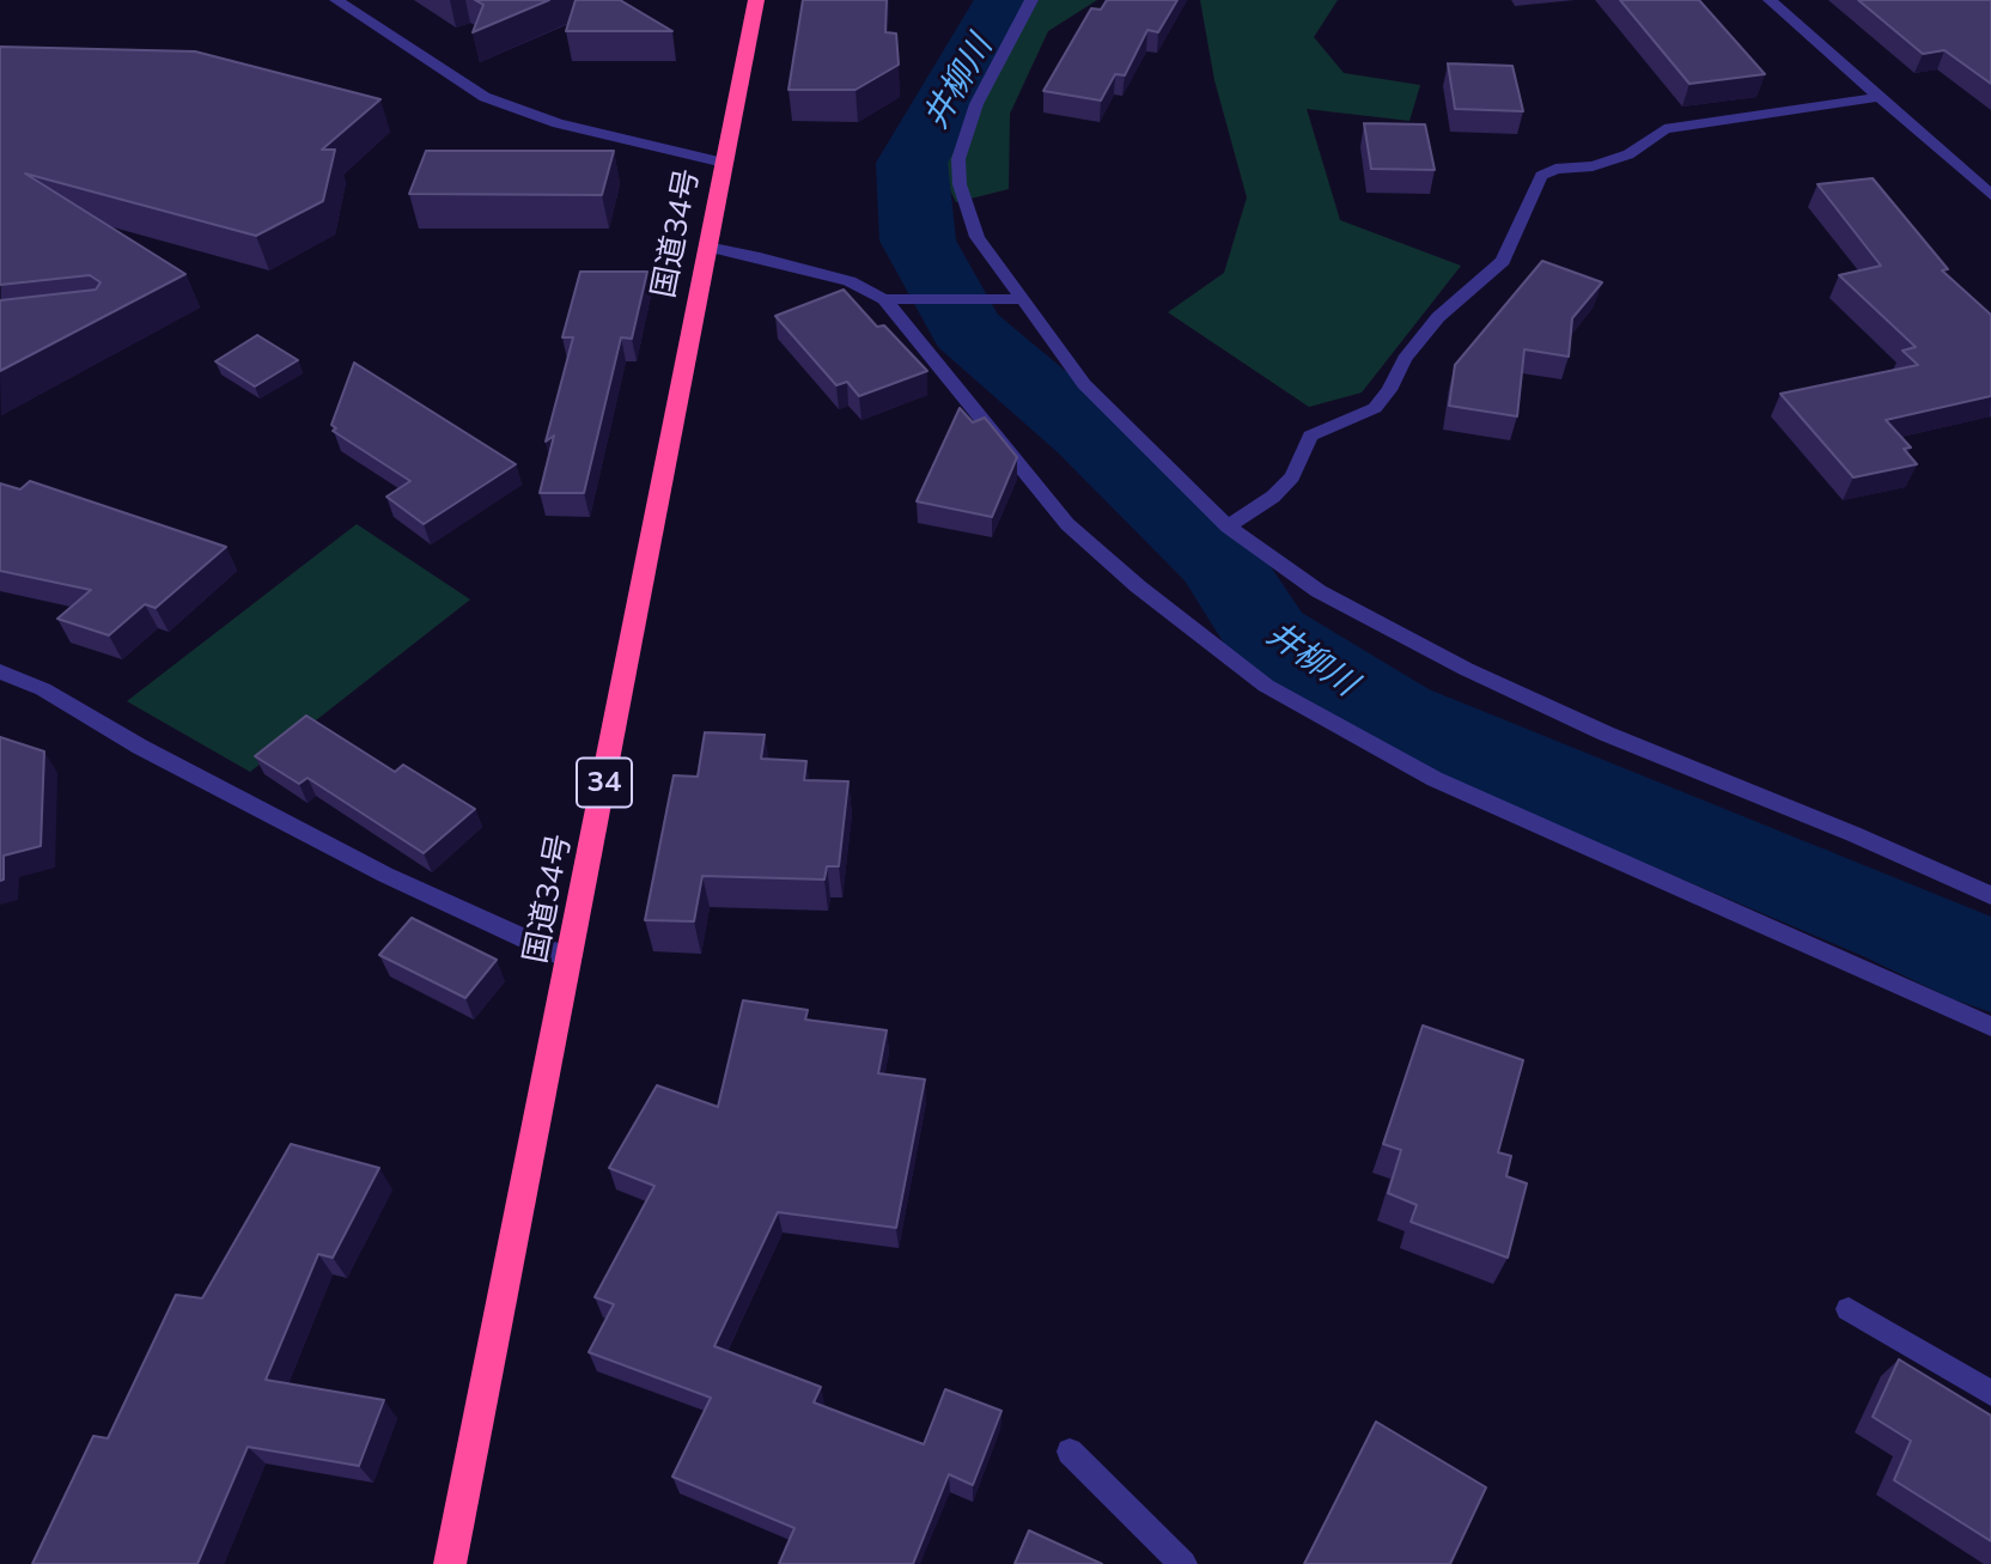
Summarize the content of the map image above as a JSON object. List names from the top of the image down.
{
  "streets": {
    "highway": ["国道34号", "34"]
  },
  "water": ["井柳川"]
}
